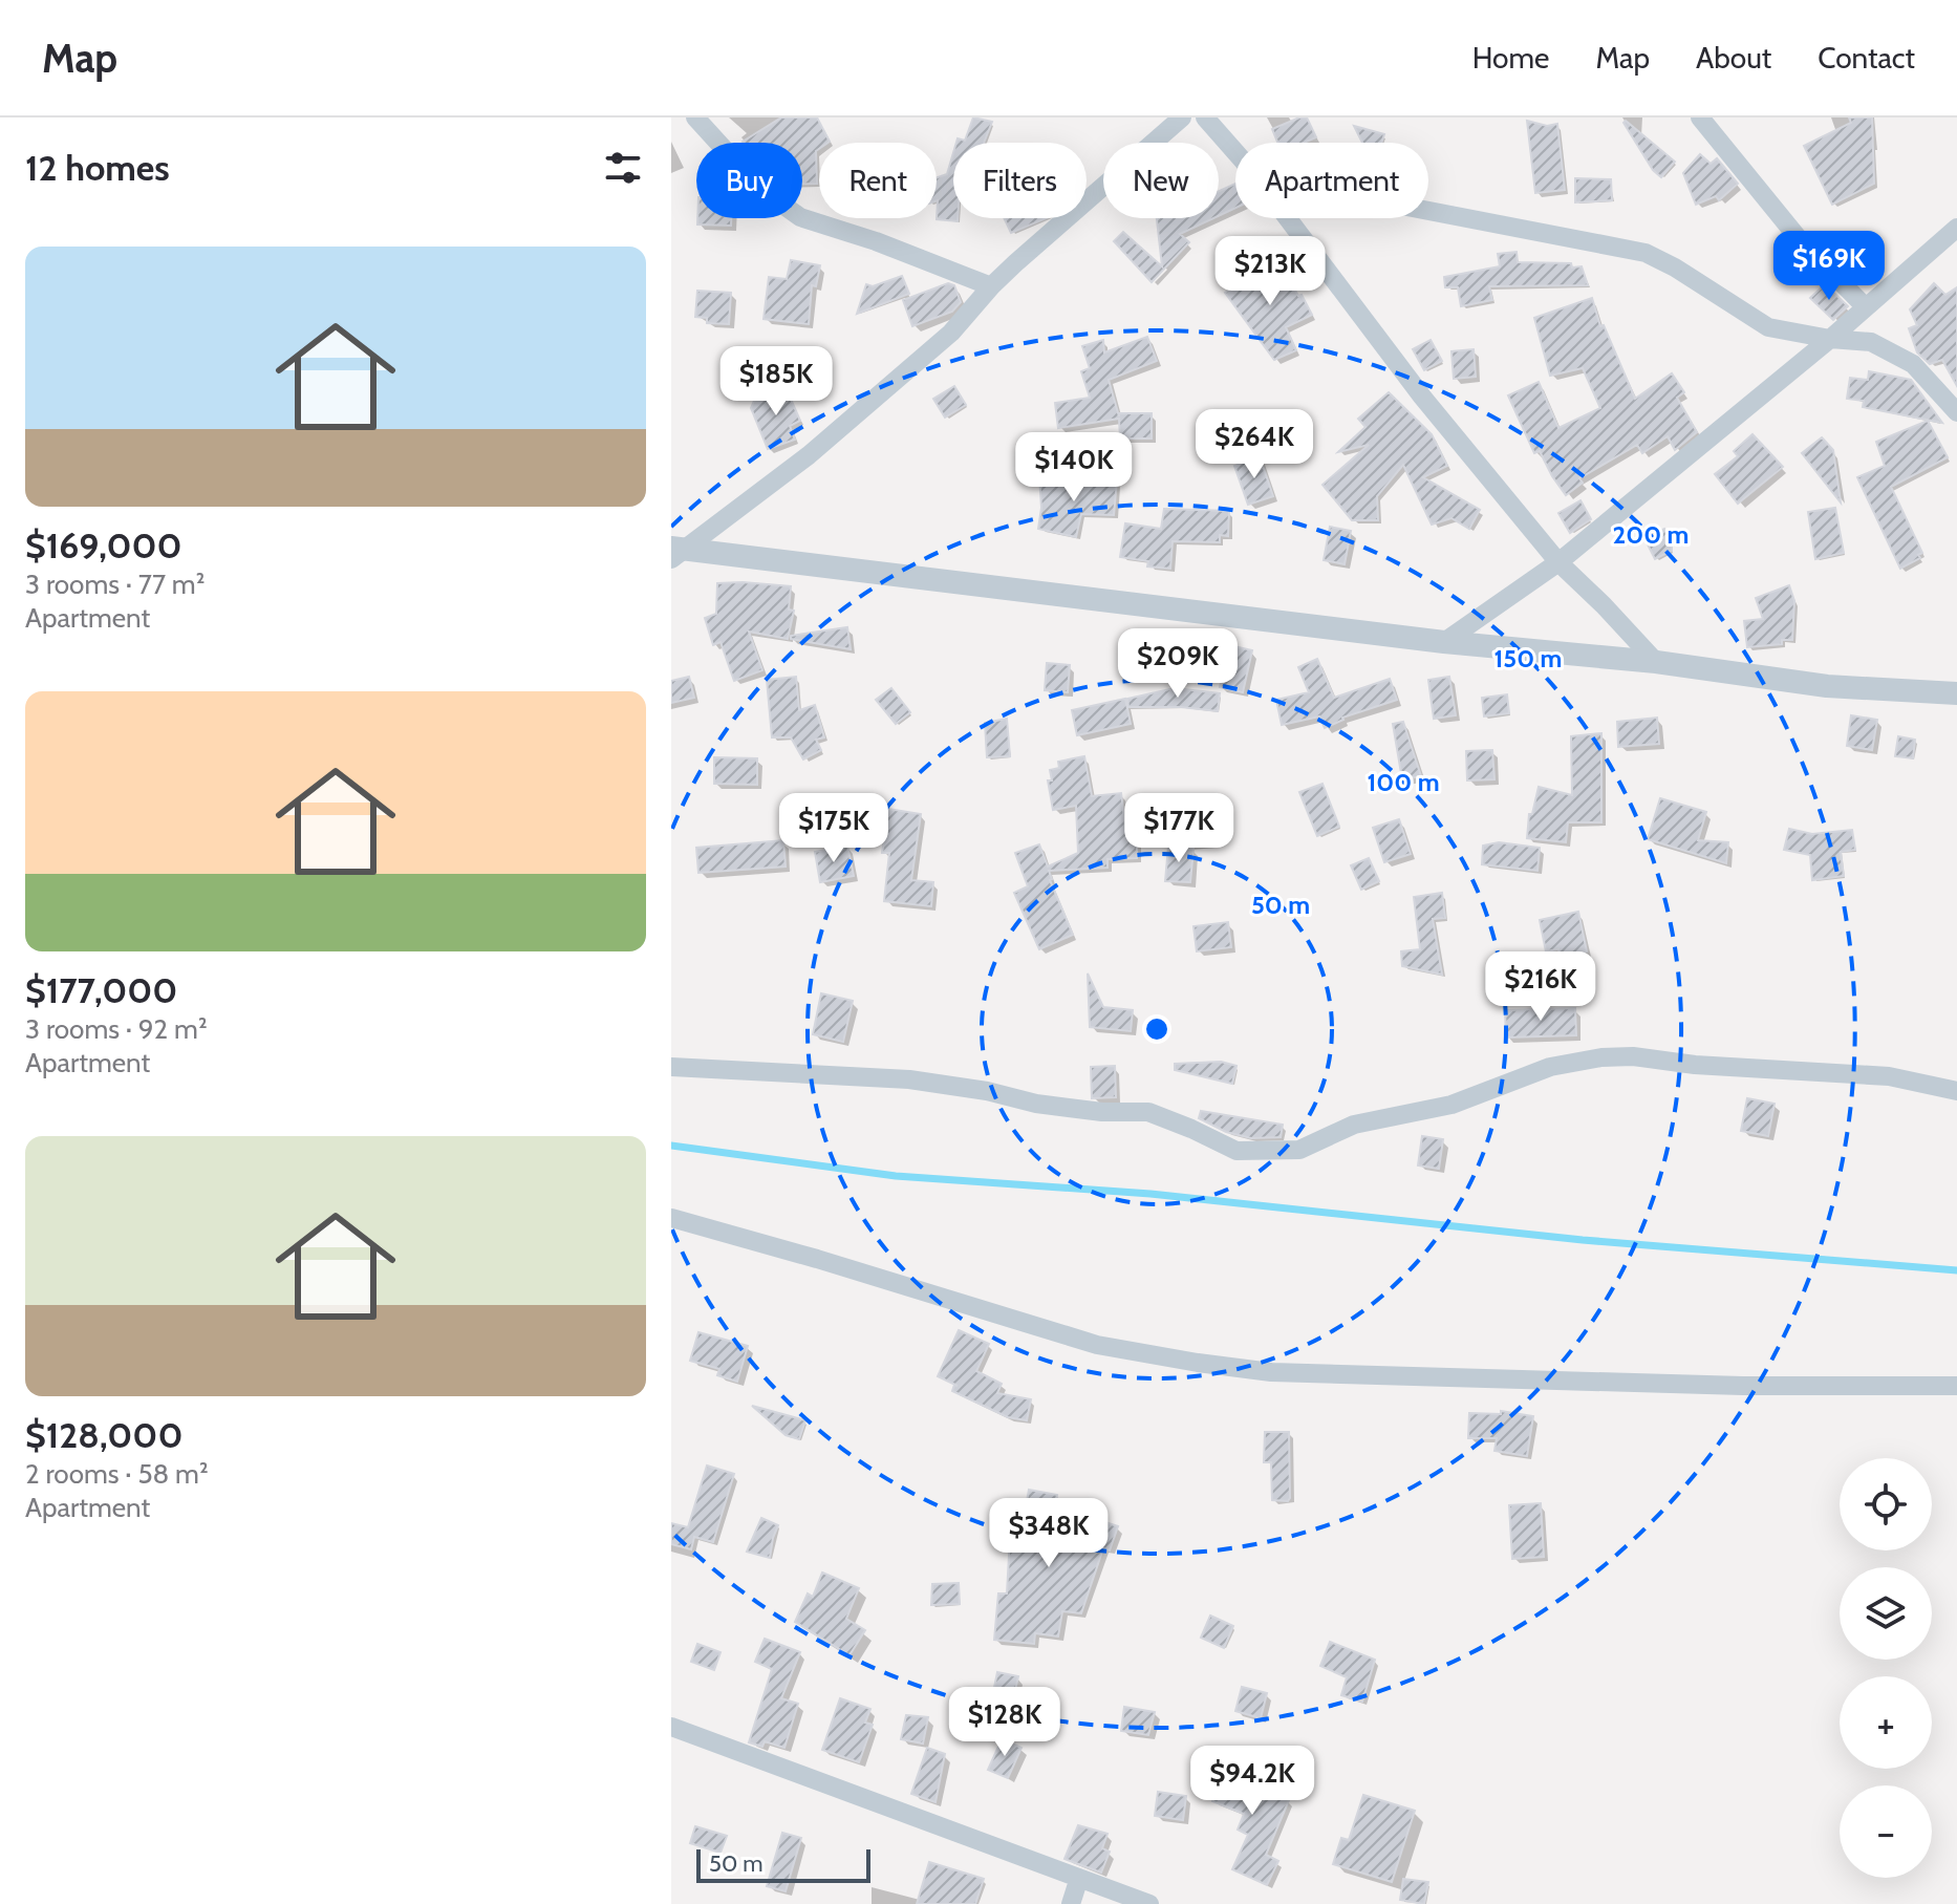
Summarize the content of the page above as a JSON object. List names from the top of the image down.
{
  "scale_bar": "50 m",
  "page": {
    "header": "Map",
    "nav": [
      "Home",
      "Map",
      "About",
      "Contact"
    ],
    "heading": "12 homes",
    "chip": [
      "Buy",
      "Rent",
      "Filters",
      "New",
      "Apartment"
    ],
    "list": [
      {
        "name": "$169,000",
        "note": "3 rooms · 77 m² · Apartment"
      },
      {
        "name": "$177,000",
        "note": "3 rooms · 92 m² · Apartment"
      },
      {
        "name": "$128,000",
        "note": "2 rooms · 58 m² · Apartment"
      }
    ],
    "price": [
      "$169K",
      "$213K",
      "$185K",
      "$264K",
      "$140K",
      "$209K",
      "$175K",
      "$177K",
      "$216K",
      "$348K",
      "$128K",
      "$94.2K"
    ],
    "map_buttons": ["+", "−"],
    "scale": "50 m"
  },
  "rings": [
    "200 m",
    "150 m",
    "100 m",
    "50 m"
  ]
}
